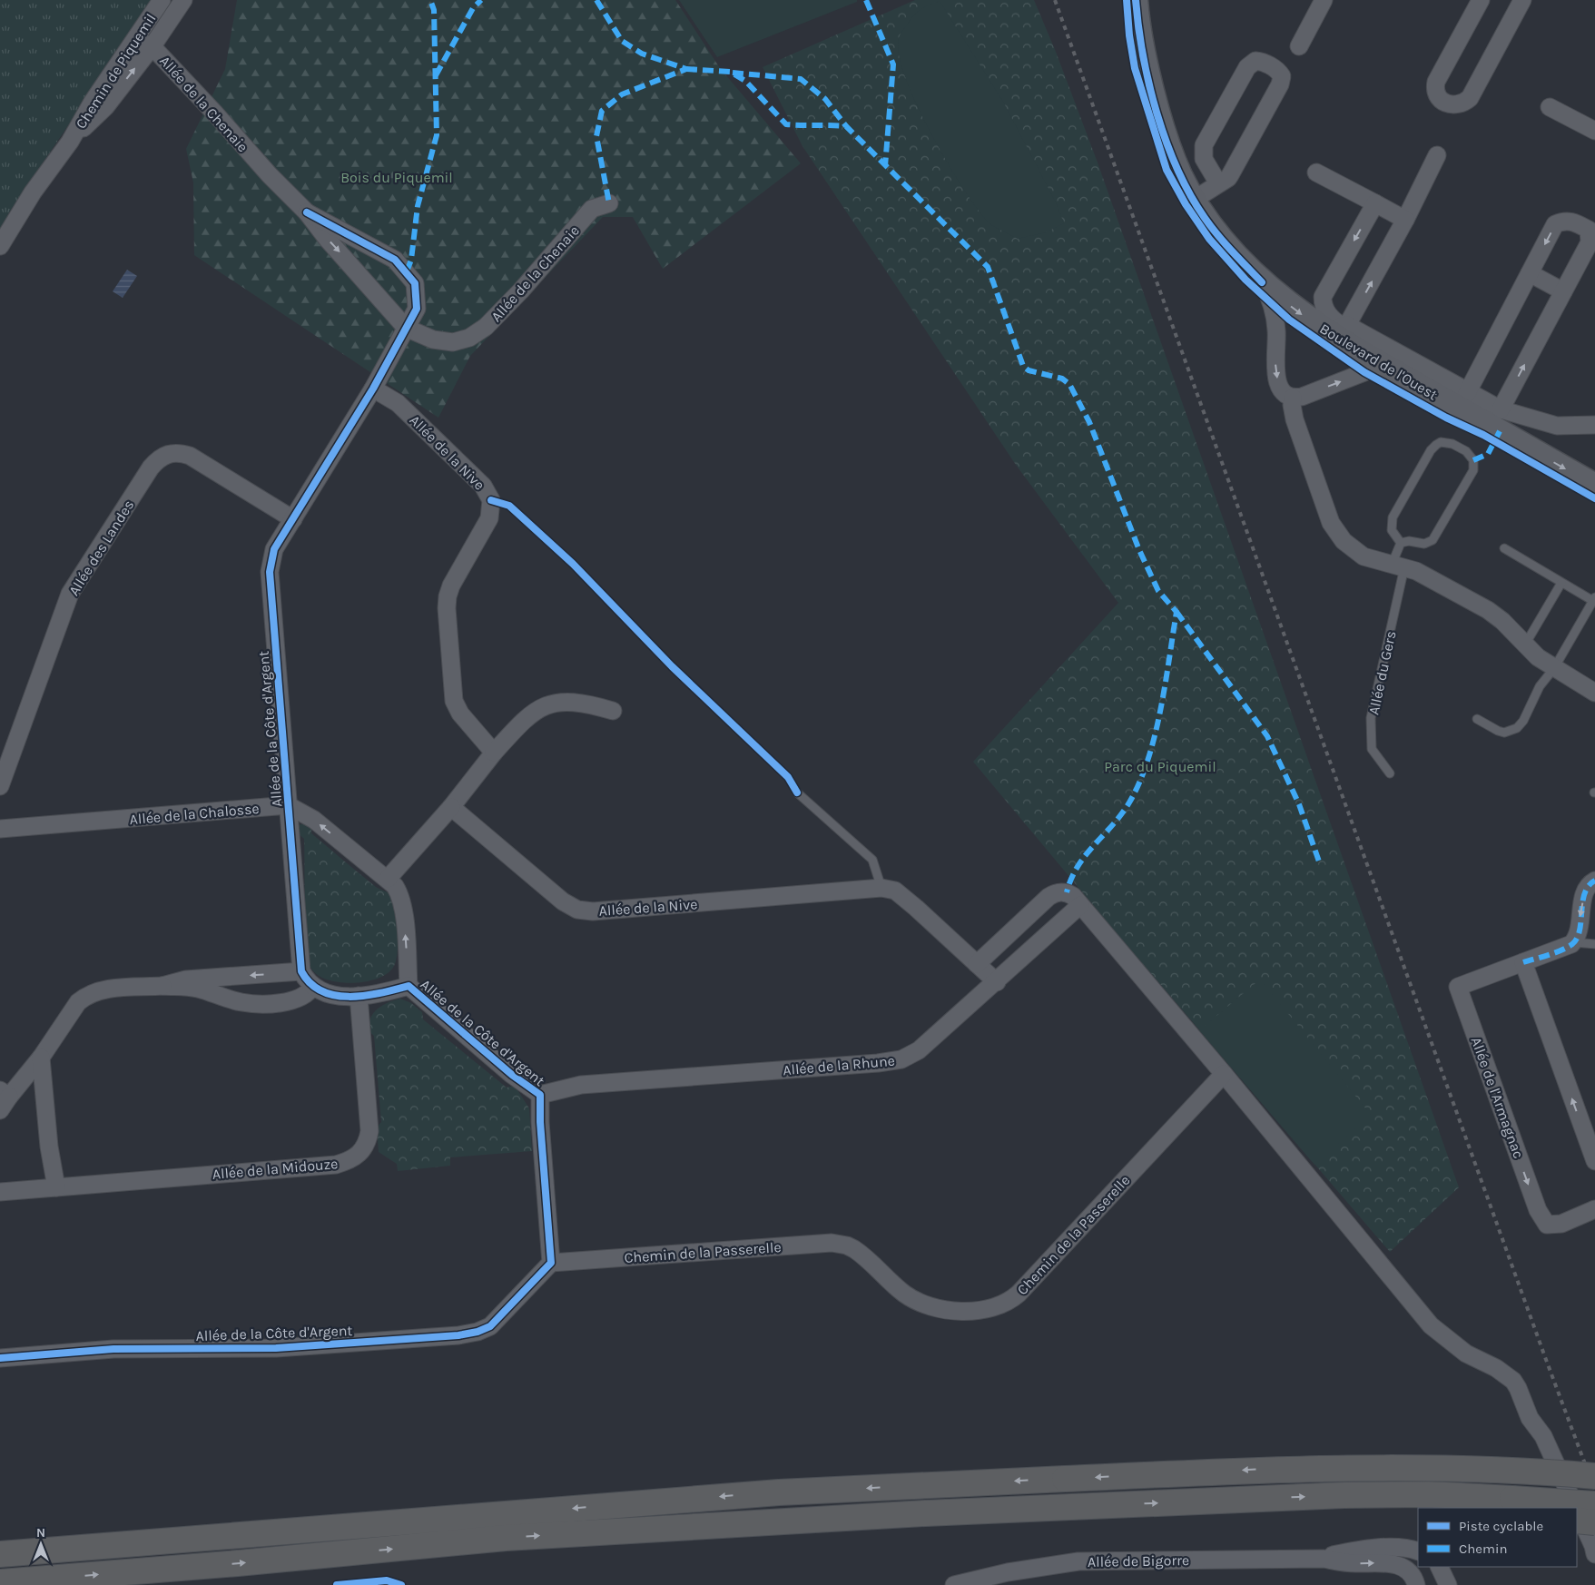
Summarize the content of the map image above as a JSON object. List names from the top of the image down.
{
  "streets": {
    "street": [
      "Chemin de Piquemil",
      "Allée de la Chenaie",
      "Boulevard de l'Ouest",
      "Allée de la Nive",
      "Allée des Landes",
      "Allée de la Côte d'Argent",
      "Allée de la Chalosse",
      "Allée de la Rhune",
      "Allée de l'Armagnac",
      "Allée de la Midouze",
      "Chemin de la Passerelle",
      "Allée de Bigorre"
    ],
    "lane": ["Allée du Gers"]
  },
  "crossings": [
    ["Chemin de Piquemil", "Allée de la Chenaie"],
    ["Allée de la Chenaie", "Allée de la Côte d'Argent"],
    ["Allée de la Nive", "Allée de la Côte d'Argent"],
    ["Allée de la Nive", "Allée de la Rhune"],
    ["Allée des Landes", "Allée de la Côte d'Argent"],
    ["Allée de la Côte d'Argent", "Allée de la Chalosse"],
    ["Allée de la Côte d'Argent", "Allée de la Rhune"],
    ["Allée de la Côte d'Argent", "Allée de la Midouze"],
    ["Allée de la Côte d'Argent", "Chemin de la Passerelle"]
  ],
  "parks": ["Bois du Piquemil", "Parc du Piquemil"],
  "legend": ["Piste cyclable", "Chemin"],
  "north": "top"
}
